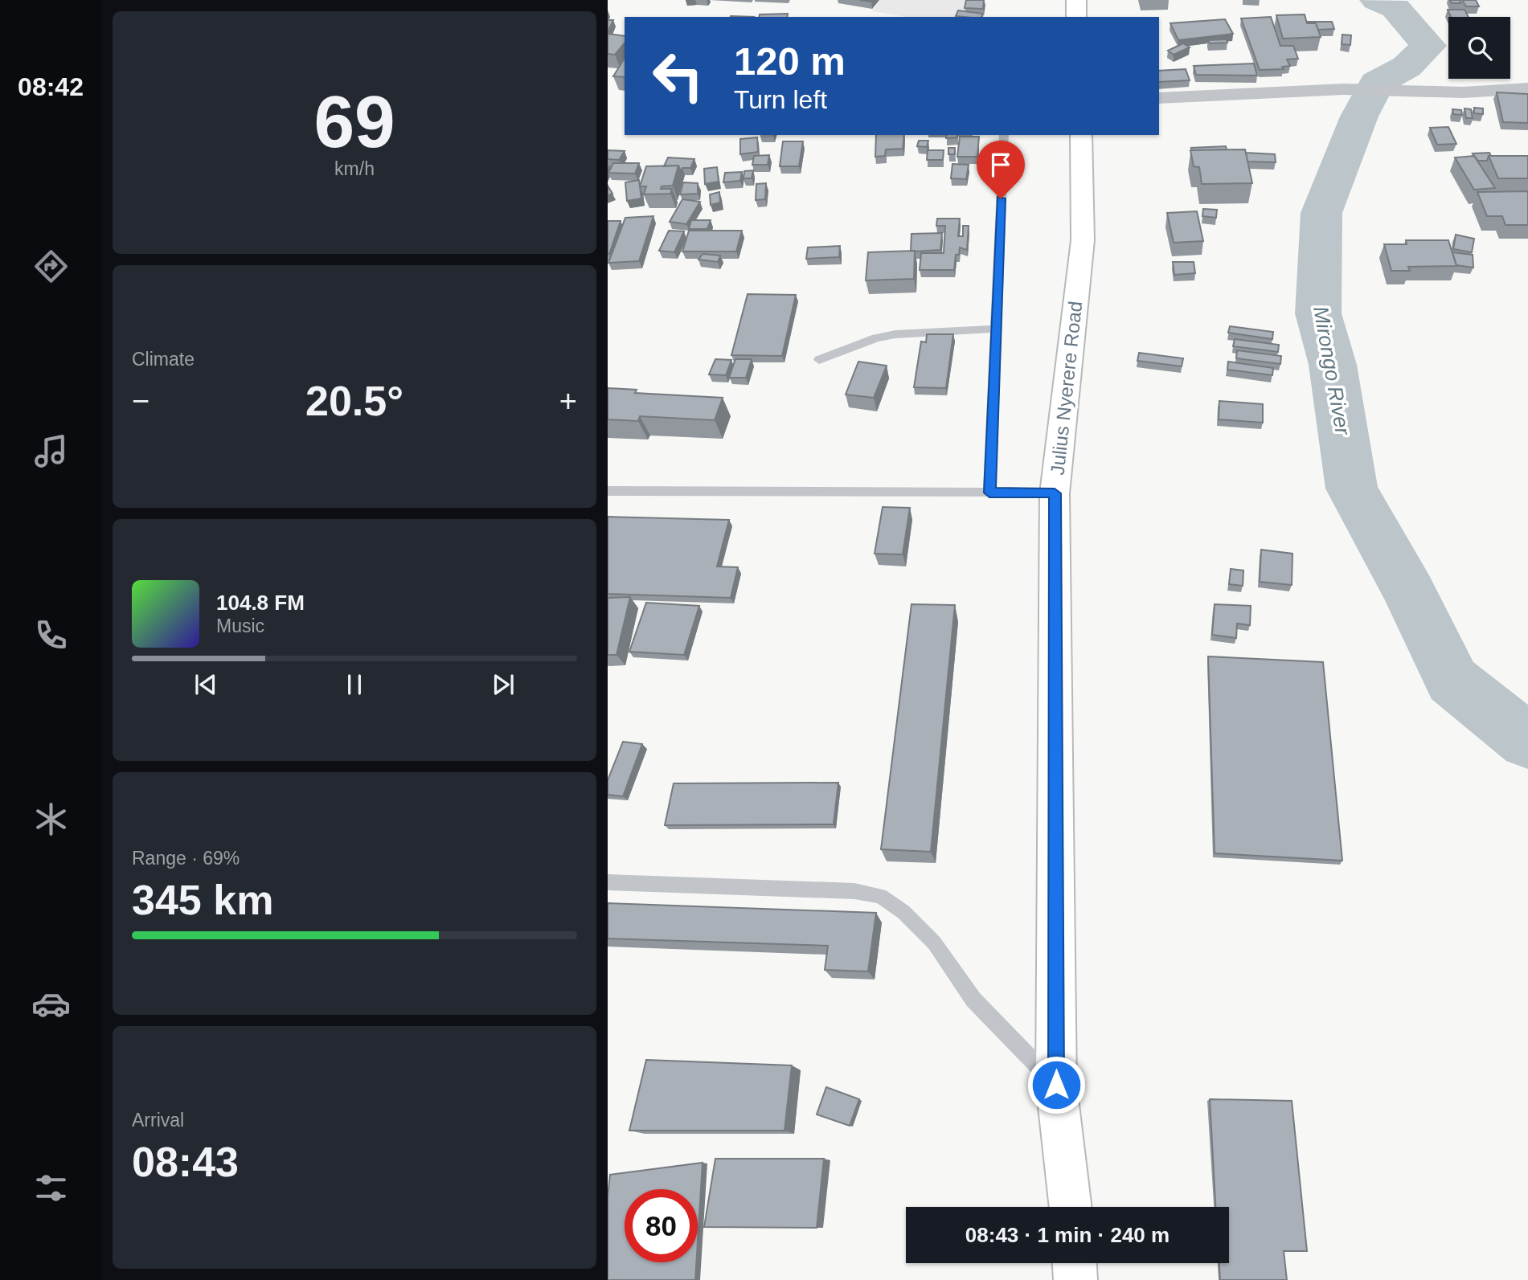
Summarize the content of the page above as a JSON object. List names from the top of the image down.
{
  "streets": {
    "highway": ["Julius Nyerere Road"]
  },
  "water": ["Mirongo River"],
  "page": {
    "tabs": "08:42",
    "tile": [
      ["69", "km/h"],
      "Climate",
      ["Range · 69%", "345 km"],
      ["Arrival", "08:43"]
    ],
    "turn": ["120 m", "Turn left"],
    "heat": ["−", "20.5°", "+"],
    "song": ["104.8 FM", "Music"],
    "limit": "80",
    "trip": "08:43 · 1 min · 240 m"
  }
}
